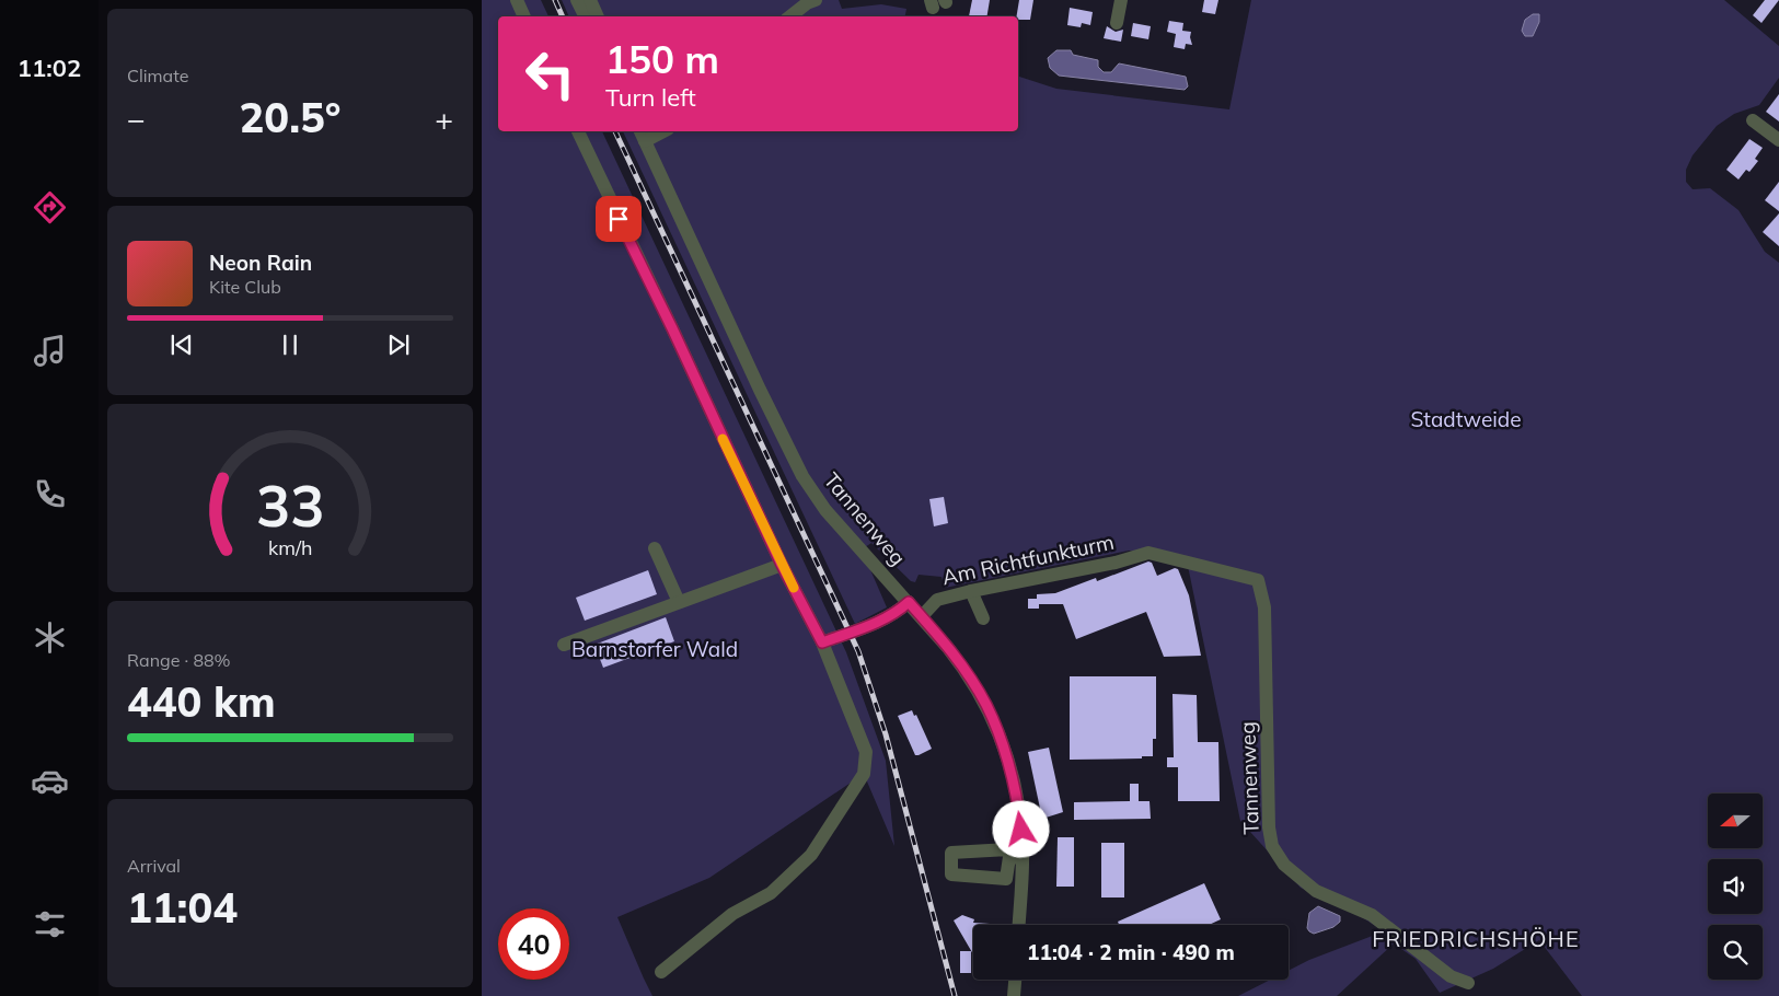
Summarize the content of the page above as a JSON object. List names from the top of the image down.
{
  "streets": {
    "street": ["Tannenweg", "Am Richtfunkturm"]
  },
  "crossings": [
    ["Tannenweg", "Am Richtfunkturm"]
  ],
  "districts": ["FRIEDRICHSHÖHE"],
  "parks": ["Stadtweide", "Barnstorfer Wald"],
  "north": "left",
  "page": {
    "tabs": "11:02",
    "tile": [
      "Climate",
      ["Range · 88%", "440 km"],
      ["Arrival", "11:04"]
    ],
    "turn": ["150 m", "Turn left"],
    "heat": ["−", "20.5°", "+"],
    "song": ["Neon Rain", "Kite Club"],
    "limit": "40",
    "trip": "11:04 · 2 min · 490 m",
    "gauge": ["33", "km/h"]
  }
}
